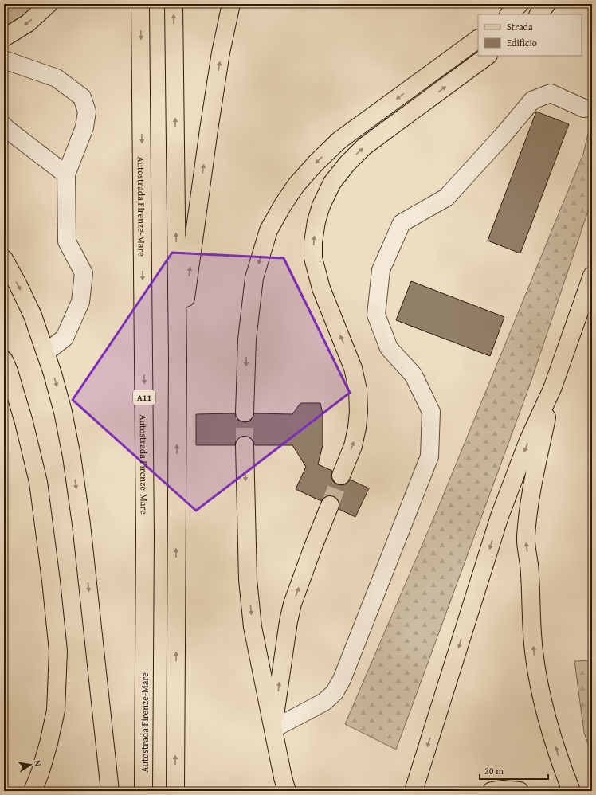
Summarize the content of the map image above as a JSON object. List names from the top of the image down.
{
  "streets": {
    "main road": ["Autostrada Firenze-Mare", "A11"]
  },
  "legend": ["Strada", "Edificio"],
  "scale_bar": "20 m",
  "north": "right"
}
